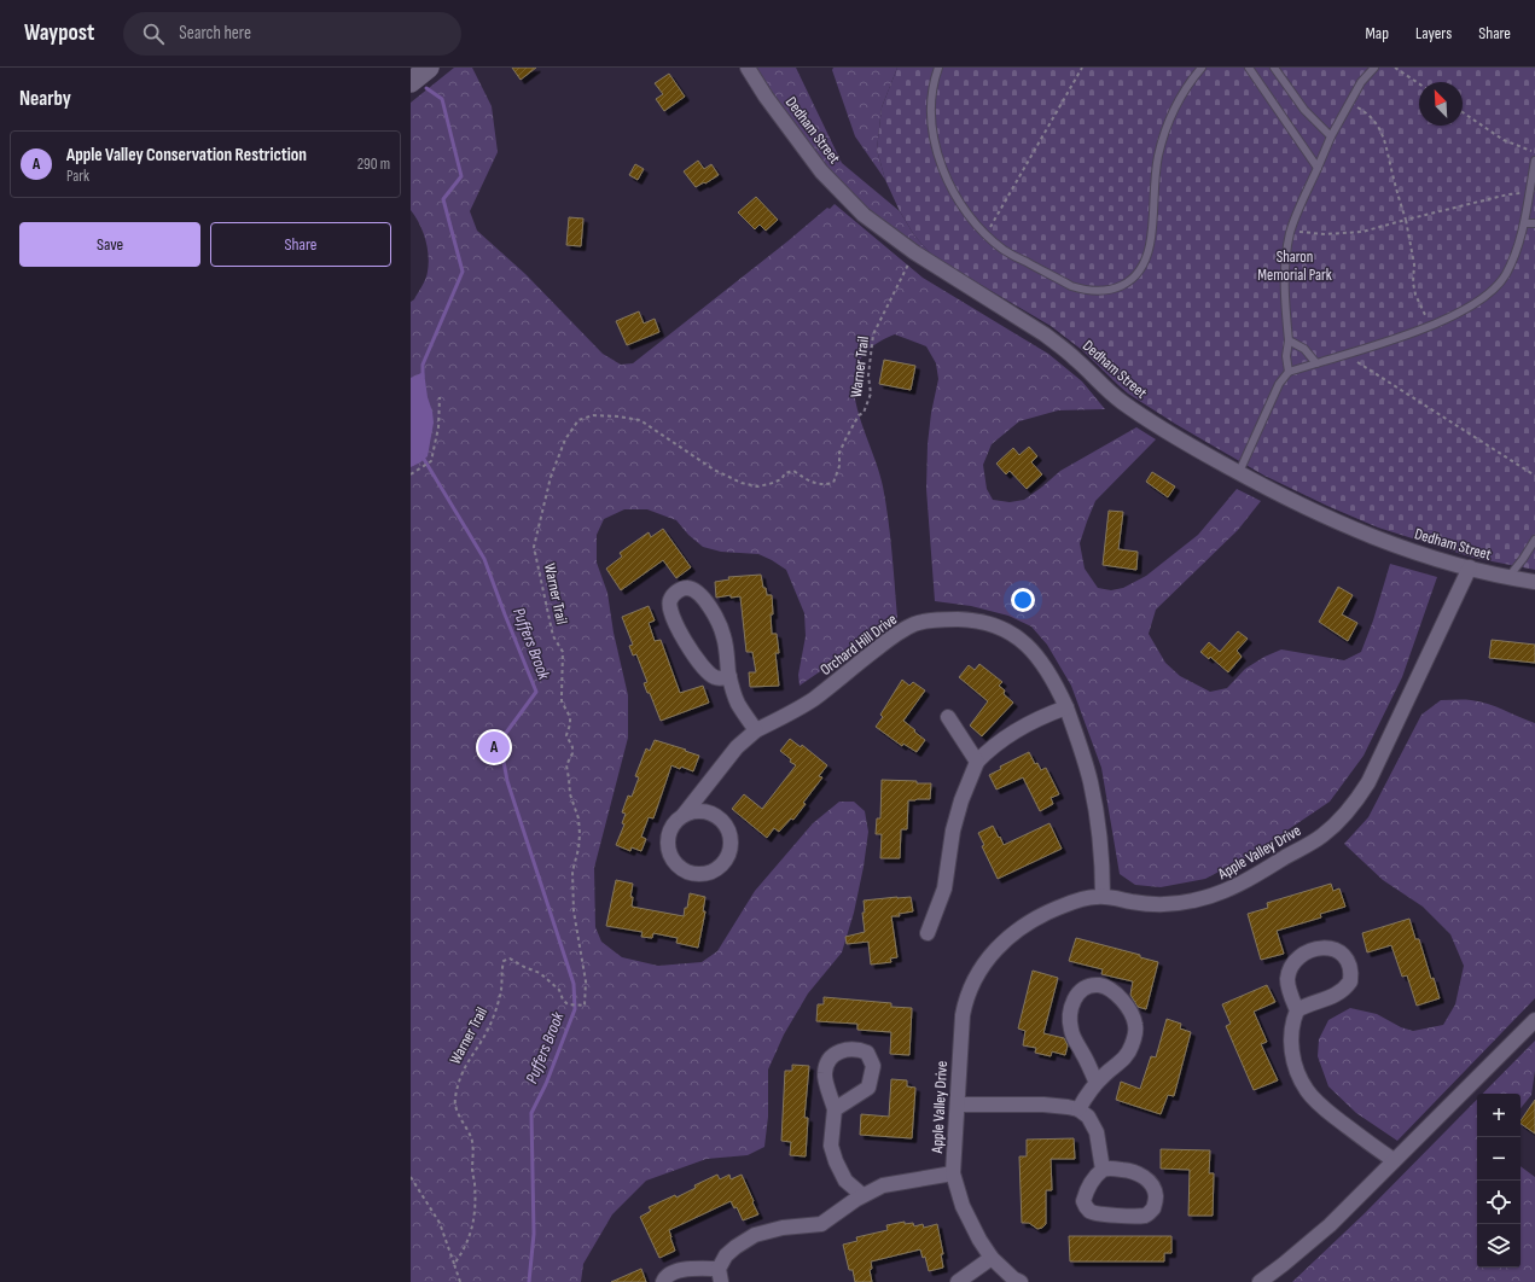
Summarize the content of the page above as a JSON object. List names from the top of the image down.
{
  "streets": {
    "street": ["Dedham Street", "Orchard Hill Drive", "Apple Valley Drive"],
    "path": ["Warner Trail"]
  },
  "crossings": [
    ["Dedham Street", "Warner Trail"],
    ["Dedham Street", "Apple Valley Drive"],
    ["Orchard Hill Drive", "Apple Valley Drive"]
  ],
  "water": ["Puffers Brook"],
  "parks": ["Sharon Memorial Park"],
  "north": "top left",
  "page": {
    "header": "Waypost",
    "search": "Search here",
    "nav": ["Map", "Layers", "Share"],
    "heading": "Nearby",
    "list": [
      {
        "mark": "A",
        "name": "Apple Valley Conservation Restriction",
        "note": "Park",
        "value": "290 m"
      }
    ],
    "buttons": ["Save", "Share"],
    "pins": "A",
    "map_buttons": ["+", "−"]
  }
}
